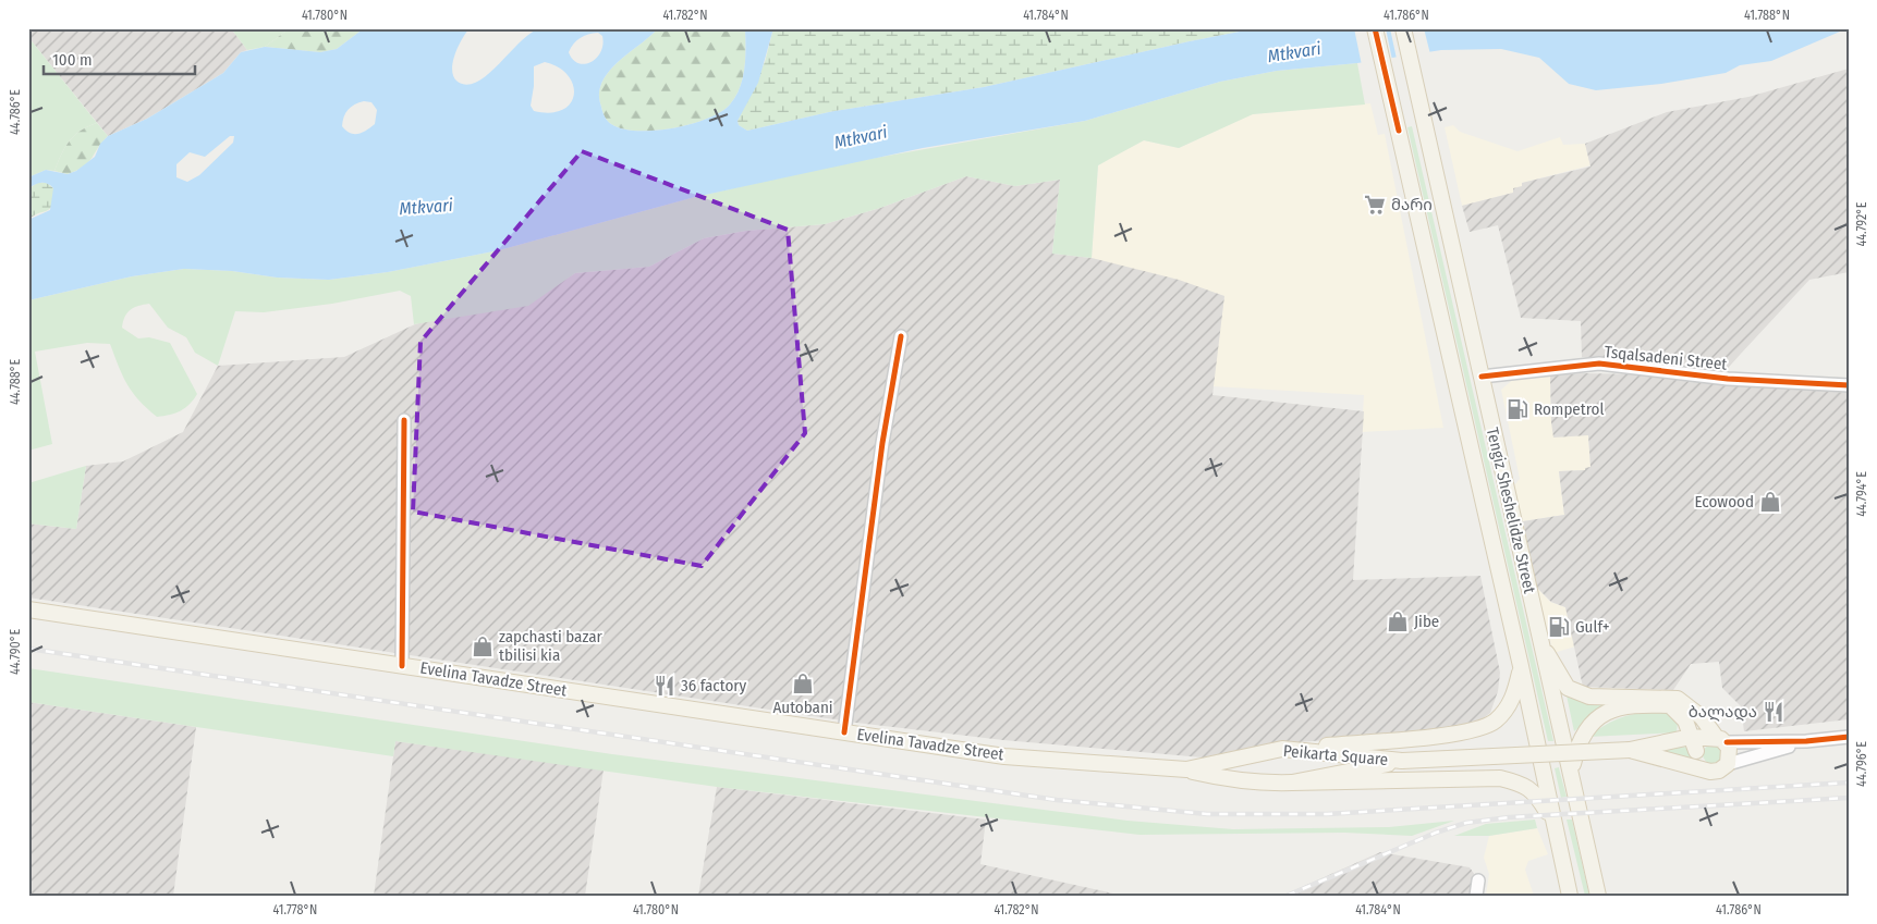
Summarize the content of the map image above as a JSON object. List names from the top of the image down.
{
  "streets": {
    "main road": ["Tengiz Sheshelidze Street", "Evelina Tavadze Street", "Peikarta Square"],
    "street": ["Tsqalsadeni Street"]
  },
  "crossings": [
    ["Tsqalsadeni Street", "Tengiz Sheshelidze Street"],
    ["Evelina Tavadze Street", "Peikarta Square"]
  ],
  "water": ["Mtkvari"],
  "places": {
    "supermarket": ["მარი"],
    "fuel station": ["Rompetrol", "Gulf+"],
    "shop": [
      "Ecowood",
      "Jibe",
      "zapchasti bazar tbilisi kia",
      "Autobani"
    ],
    "restaurant": ["36 factory", "ბალადა"]
  },
  "scale_bar": "100 m",
  "coordinates": [
    "41.780°N",
    "41.782°N",
    "41.784°N",
    "41.786°N",
    "41.788°N",
    "44.786°E",
    "44.792°E",
    "44.788°E",
    "44.794°E",
    "44.790°E",
    "44.796°E",
    "41.778°N"
  ]
}
